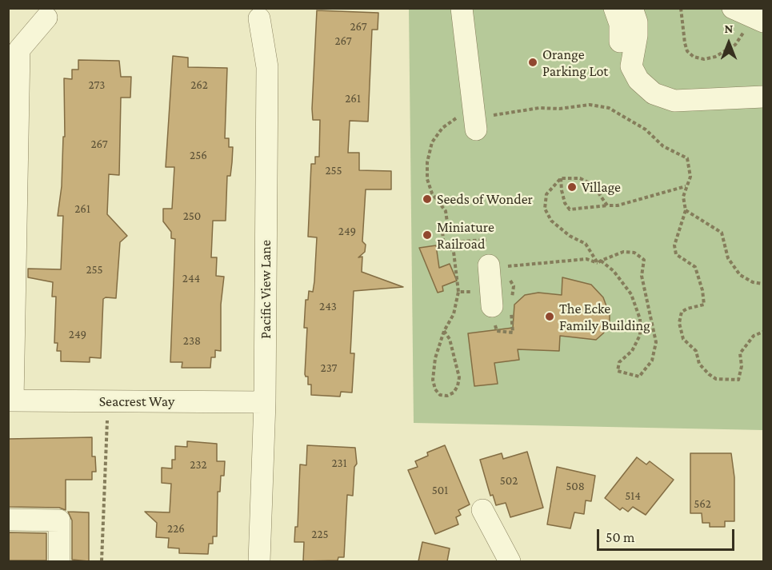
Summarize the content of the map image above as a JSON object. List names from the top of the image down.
{
  "streets": {
    "street": ["Pacific View Lane", "Seacrest Way"]
  },
  "crossings": [
    ["Pacific View Lane", "Seacrest Way"]
  ],
  "places": [
    "Orange Parking Lot",
    "Village",
    "Seeds of Wonder",
    "Miniature Railroad",
    "The Ecke Family Building"
  ],
  "house_numbers": [
    "267",
    "267",
    "273",
    "262",
    "261",
    "267",
    "256",
    "255",
    "261",
    "250",
    "249",
    "255",
    "244",
    "243",
    "249",
    "238",
    "237",
    "231",
    "232",
    "502",
    "508",
    "501",
    "514",
    "562",
    "226",
    "225"
  ],
  "scale_bar": "50 m",
  "north": "top"
}
